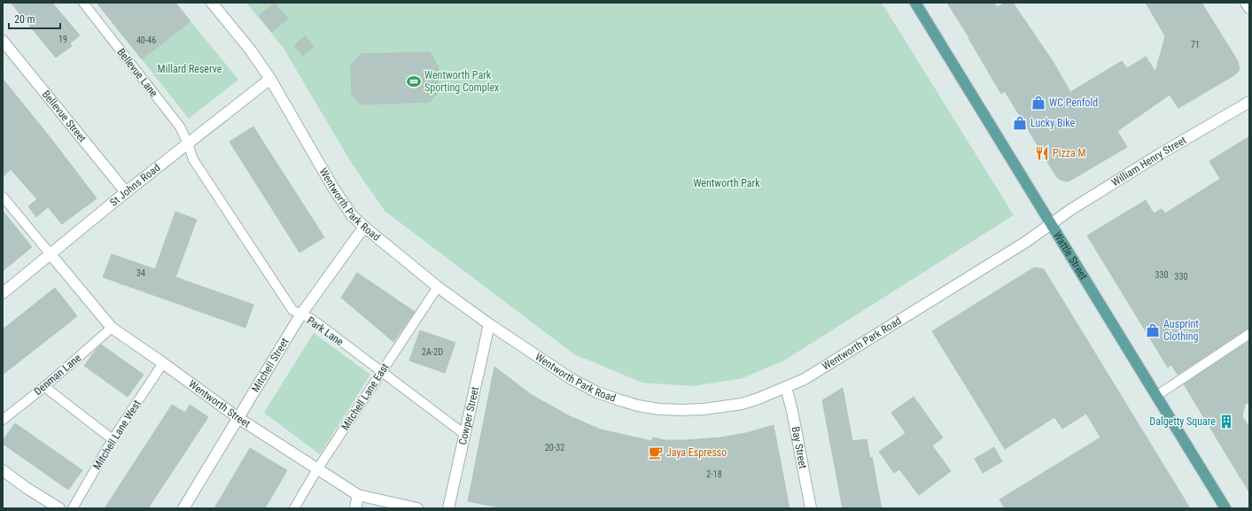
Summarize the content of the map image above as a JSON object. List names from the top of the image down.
{
  "streets": {
    "main road": ["Wattle Street"],
    "street": [
      "Bellevue Street",
      "William Henry Street",
      "St Johns Road",
      "Wentworth Park Road",
      "Mitchell Street",
      "Wentworth Street",
      "Cowper Street",
      "Bay Street"
    ],
    "lane": [
      "Bellevue Lane",
      "Park Lane",
      "Denman Lane",
      "Mitchell Lane East",
      "Mitchell Lane West"
    ]
  },
  "crossings": [
    ["Bellevue Lane", "St Johns Road"],
    ["Bellevue Lane", "Park Lane"],
    ["Bellevue Street", "St Johns Road"],
    ["William Henry Street", "Wentworth Park Road"],
    ["William Henry Street", "Wattle Street"],
    ["St Johns Road", "Wentworth Park Road"],
    ["St Johns Road", "Park Lane"],
    ["St Johns Road", "Wentworth Street"],
    ["Wentworth Park Road", "Wattle Street"],
    ["Wentworth Park Road", "Mitchell Street"],
    ["Wentworth Park Road", "Mitchell Lane East"],
    ["Wentworth Park Road", "Cowper Street"],
    ["Wentworth Park Road", "Bay Street"],
    ["Park Lane", "Mitchell Street"],
    ["Park Lane", "Mitchell Lane East"],
    ["Park Lane", "Cowper Street"],
    ["Mitchell Street", "Wentworth Street"],
    ["Denman Lane", "Wentworth Street"],
    ["Mitchell Lane East", "Wentworth Street"],
    ["Wentworth Street", "Mitchell Lane West"]
  ],
  "parks": ["Millard Reserve", "Wentworth Park"],
  "places": {
    "sports": ["Wentworth Park Sporting Complex"],
    "shop": ["WC Penfold", "Lucky Bike", "Ausprint Clothing"],
    "restaurant": ["Pizza M"],
    "building": ["Dalgetty Square"],
    "cafe": ["Jaya Espresso"]
  },
  "house_numbers": [
    "19",
    "40-46",
    "71",
    "34",
    "330",
    "330",
    "2A-2D",
    "20-32",
    "2-18"
  ],
  "scale_bar": "20 m"
}
